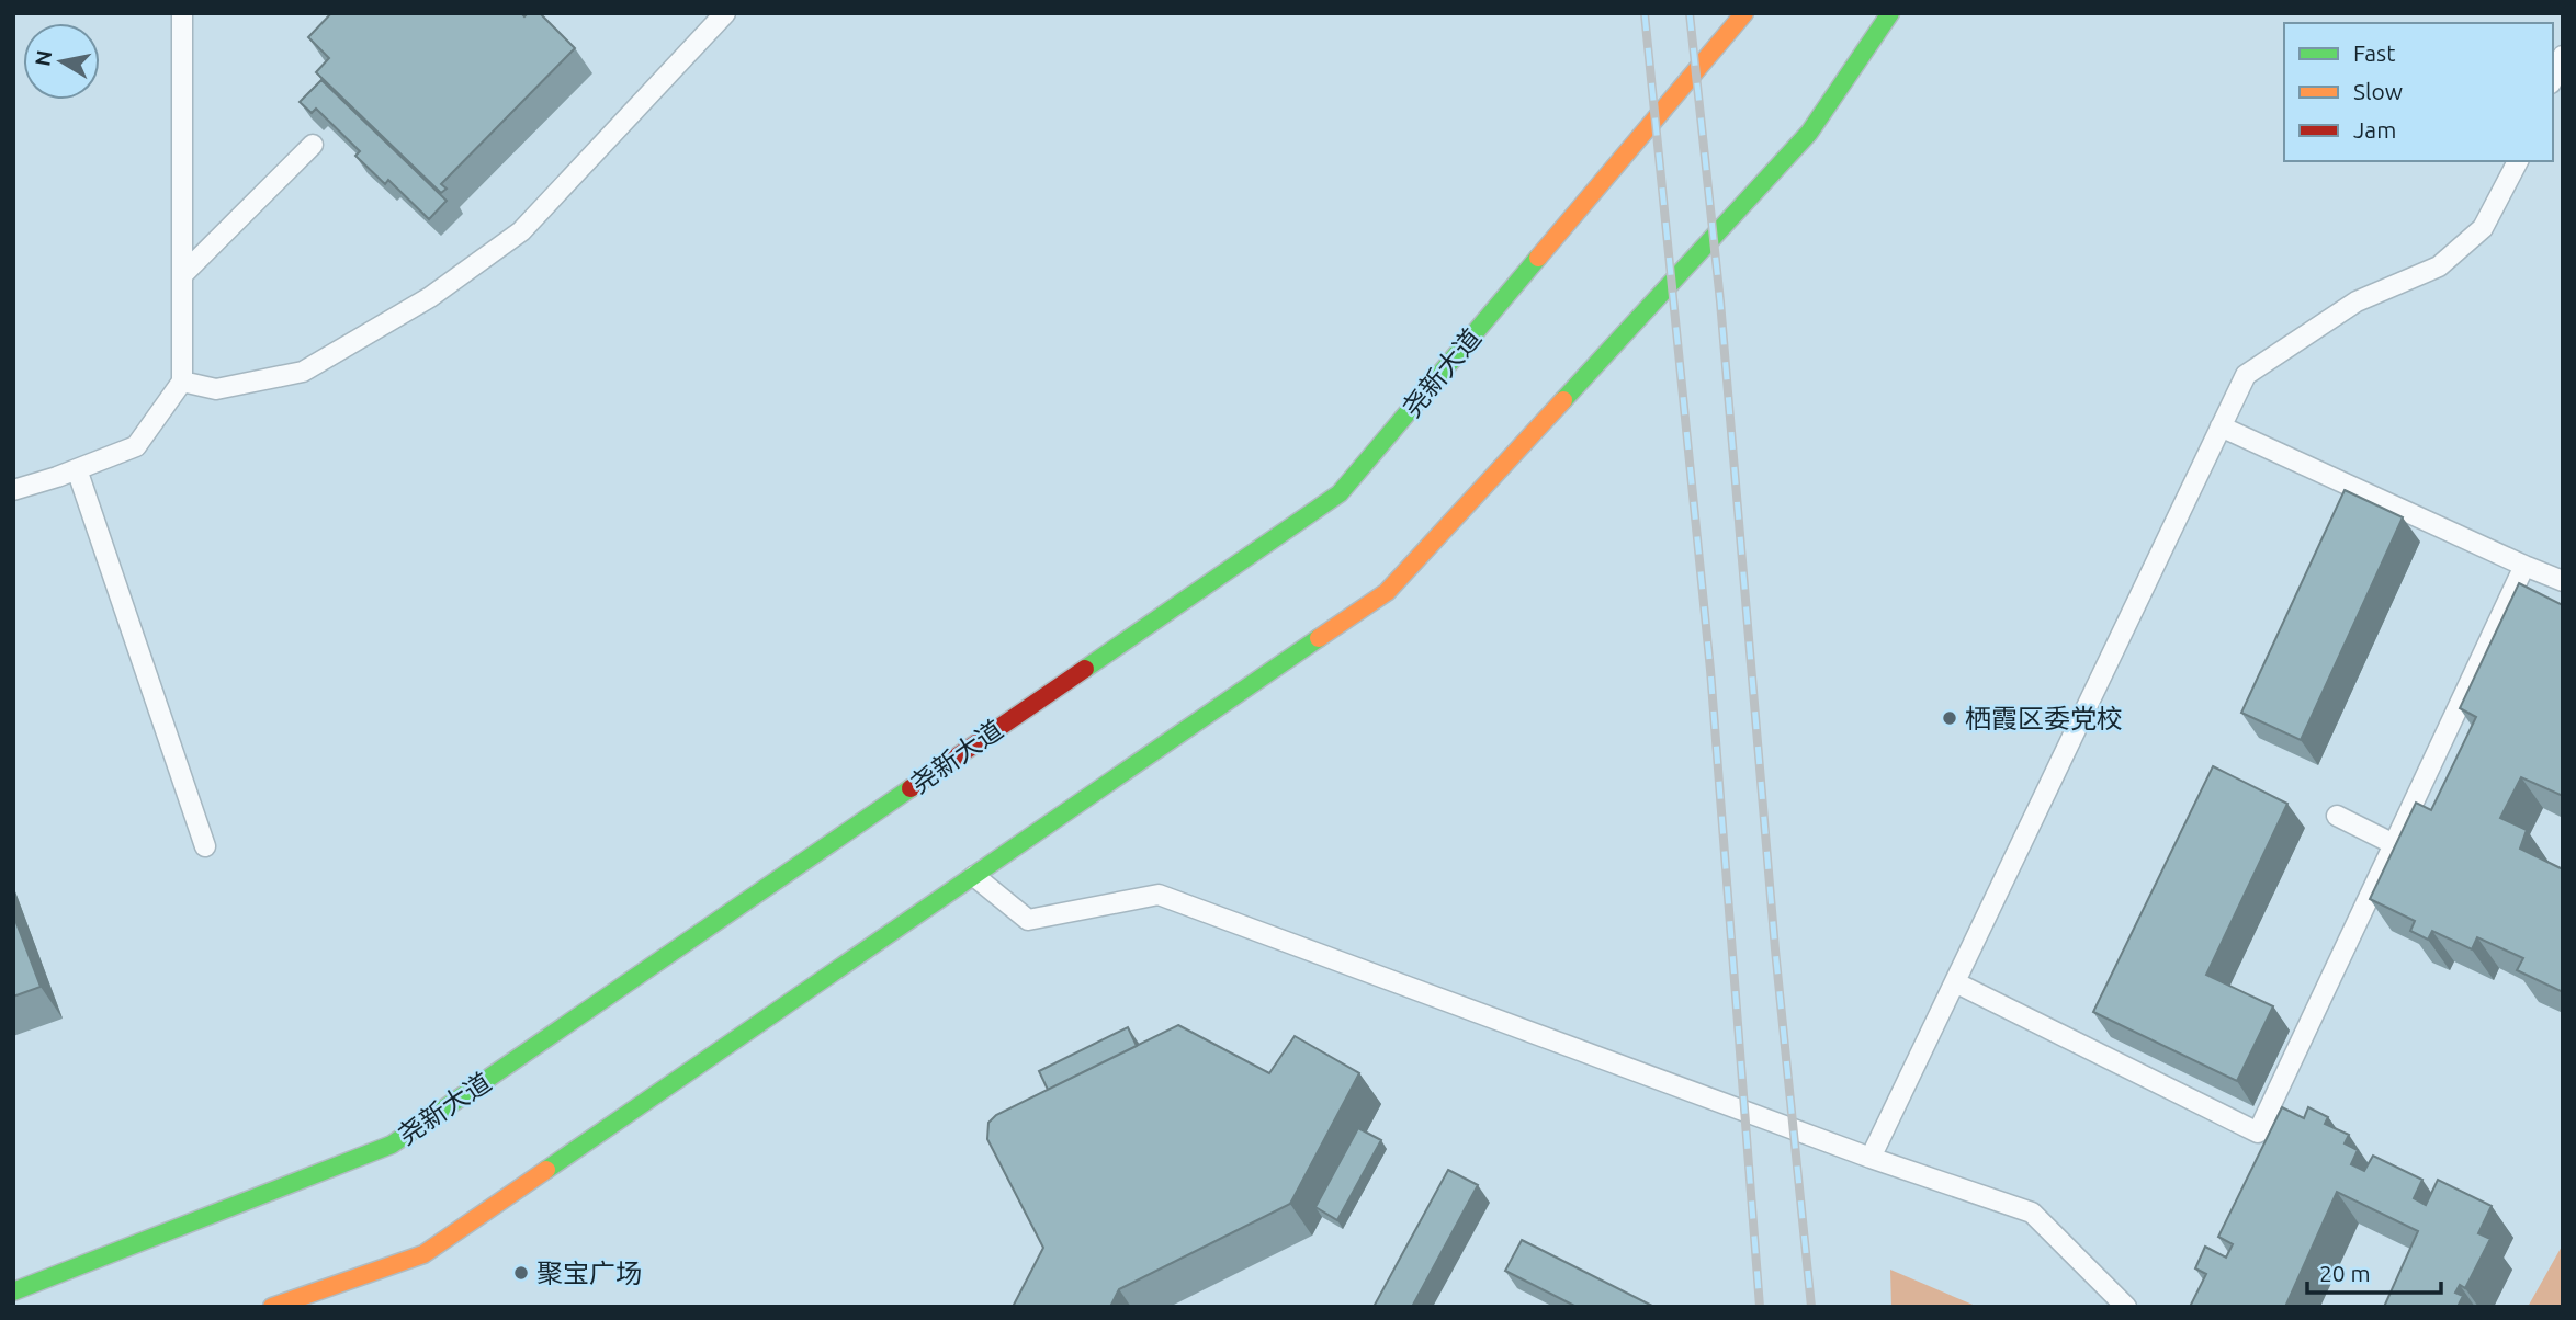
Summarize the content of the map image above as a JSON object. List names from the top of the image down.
{
  "streets": {
    "main road": ["尧新大道"]
  },
  "places": ["栖霞区委党校", "聚宝广场"],
  "legend": ["Fast", "Slow", "Jam"],
  "scale_bar": "20 m",
  "north": "left"
}
